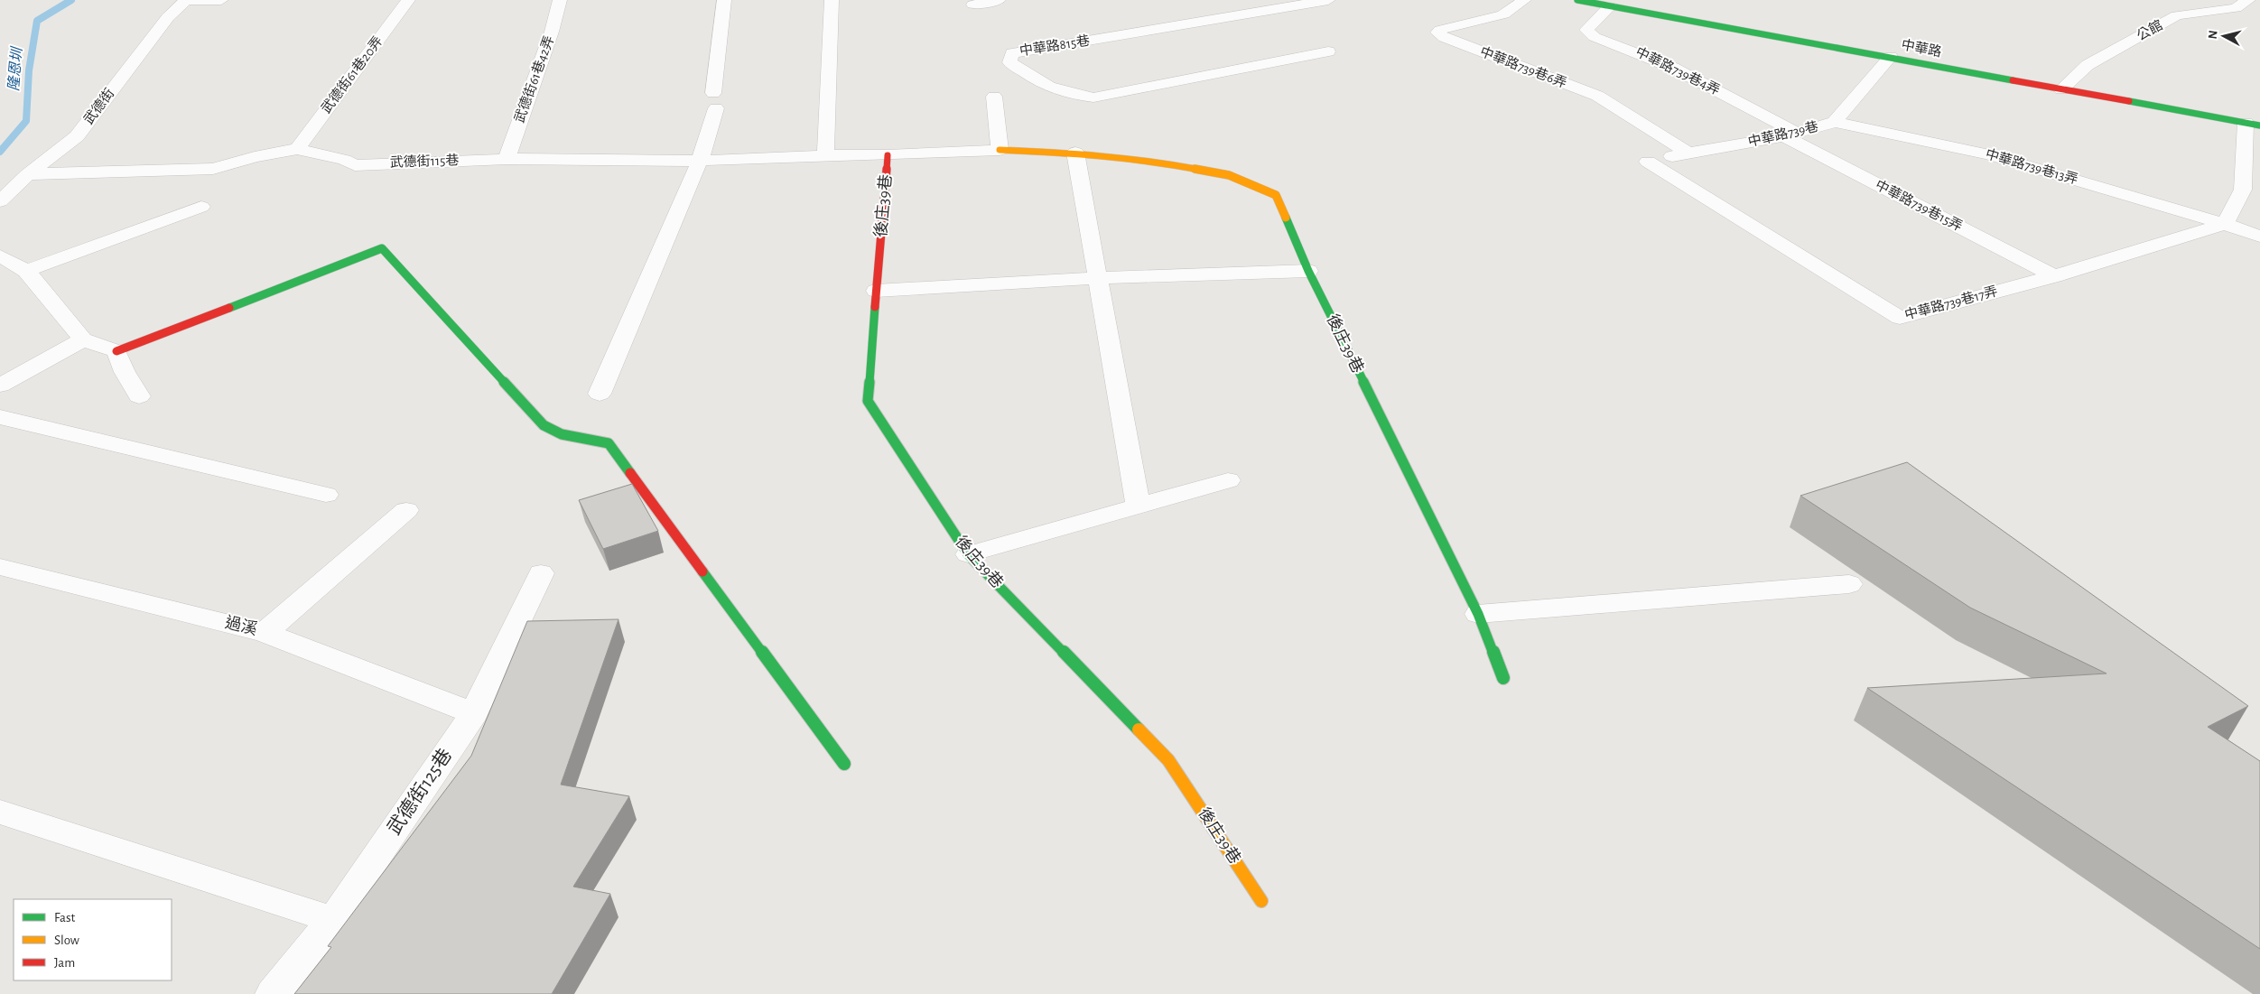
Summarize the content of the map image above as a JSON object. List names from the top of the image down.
{
  "streets": {
    "street": [
      "公館",
      "中華路815巷",
      "中華路",
      "中華路739巷6弄",
      "中華路739巷4弄",
      "武德街61巷20弄",
      "武德街61巷42弄",
      "武德街",
      "中華路739巷",
      "武德街115巷",
      "中華路739巷13弄",
      "後庄39巷",
      "中華路739巷15弄",
      "中華路739巷17弄",
      "過溪",
      "武德街125巷"
    ]
  },
  "crossings": [
    ["公館", "中華路"],
    ["中華路", "中華路739巷4弄"],
    ["中華路", "中華路739巷"],
    ["中華路739巷6弄", "中華路739巷"],
    ["中華路739巷4弄", "中華路739巷"],
    ["中華路739巷4弄", "中華路739巷15弄"],
    ["武德街61巷20弄", "武德街115巷"],
    ["武德街61巷42弄", "武德街115巷"],
    ["武德街", "武德街115巷"],
    ["中華路739巷", "中華路739巷13弄"],
    ["中華路739巷", "中華路739巷15弄"],
    ["中華路739巷", "中華路739巷17弄"],
    ["武德街115巷", "後庄39巷"],
    ["中華路739巷13弄", "中華路739巷17弄"],
    ["中華路739巷15弄", "中華路739巷17弄"],
    ["過溪", "武德街125巷"]
  ],
  "water": ["隆恩圳"],
  "legend": ["Fast", "Slow", "Jam"],
  "north": "left"
}
